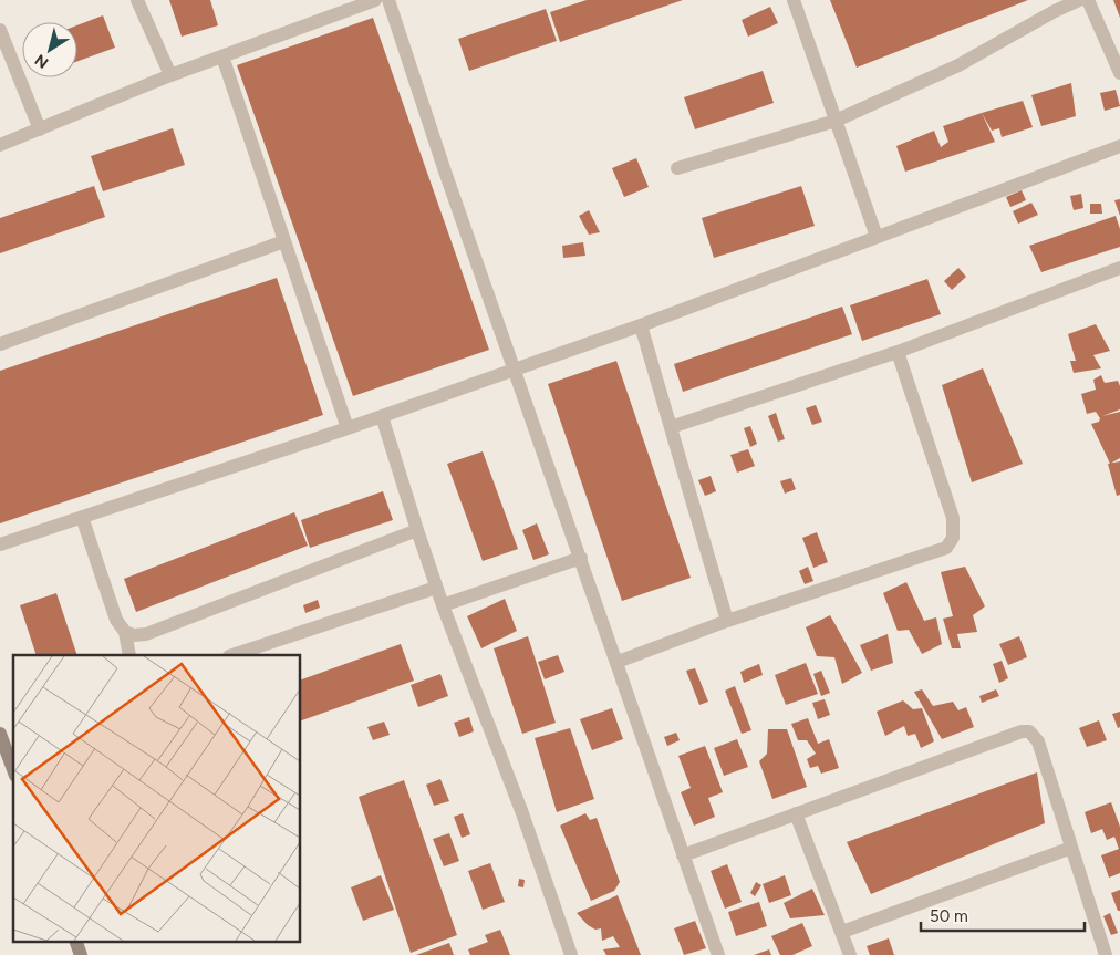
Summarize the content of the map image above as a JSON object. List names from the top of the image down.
{
  "scale_bar": "50 m",
  "north": "bottom left"
}
